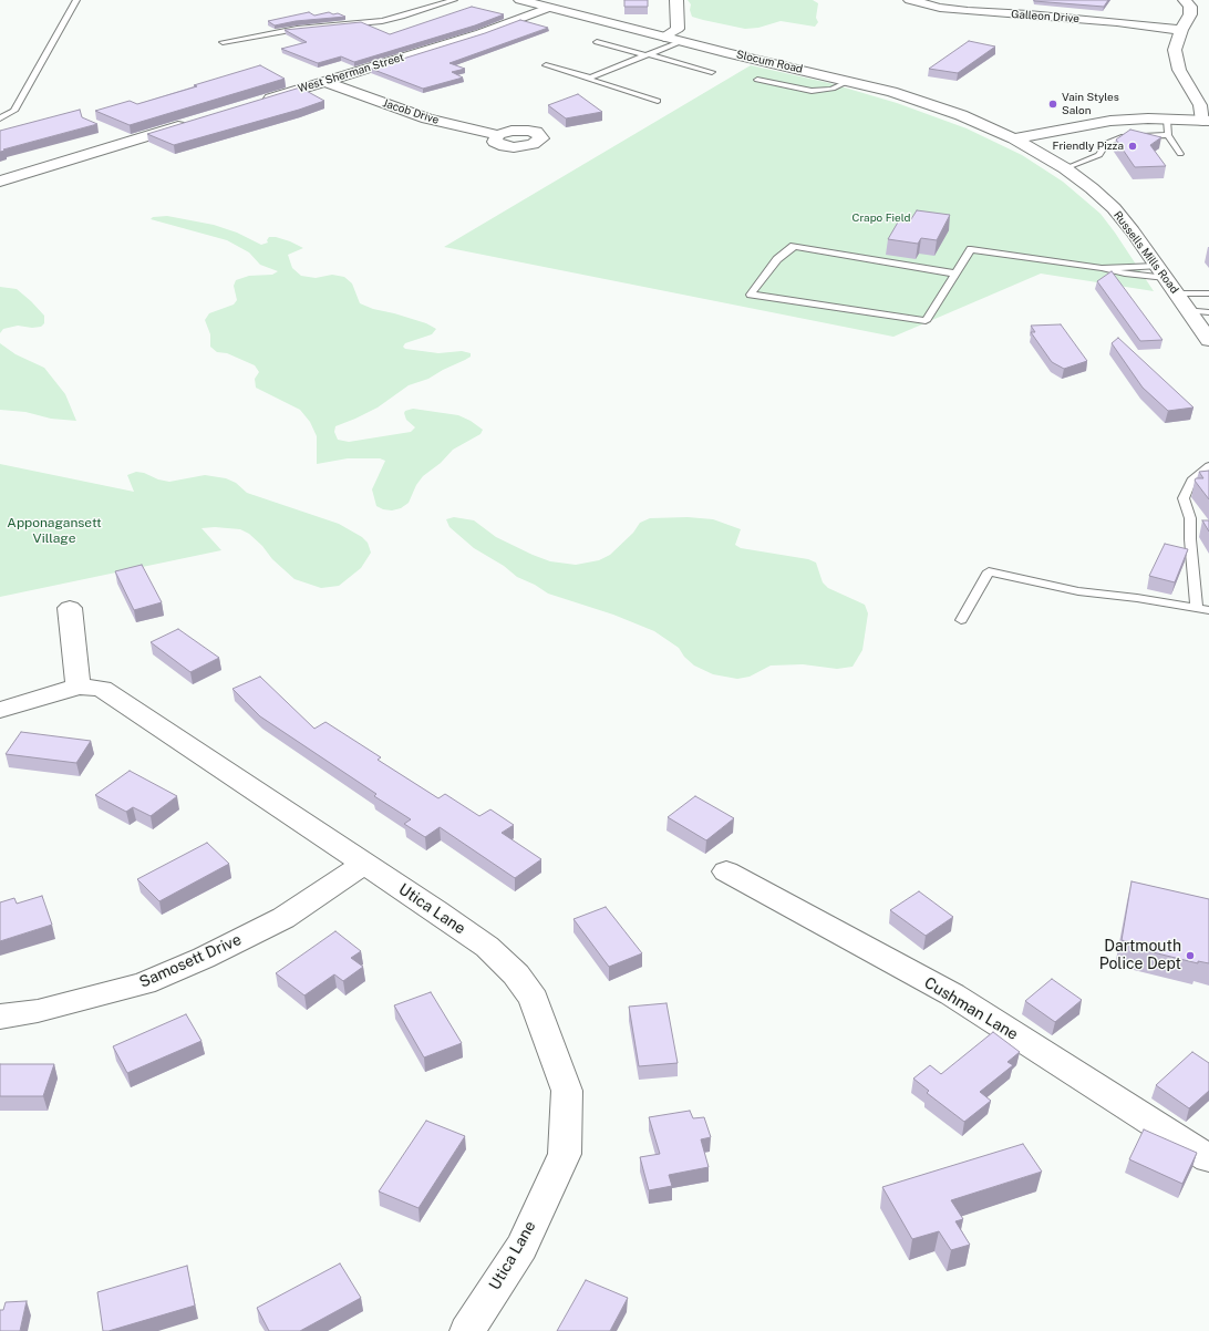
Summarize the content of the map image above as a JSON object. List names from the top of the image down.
{
  "streets": {
    "street": [
      "Galleon Drive",
      "Slocum Road",
      "West Sherman Street",
      "Jacob Drive",
      "Russells Mills Road",
      "Utica Lane",
      "Samosett Drive",
      "Cushman Lane"
    ]
  },
  "crossings": [
    ["Slocum Road", "West Sherman Street"],
    ["Slocum Road", "Russells Mills Road"],
    ["West Sherman Street", "Jacob Drive"],
    ["Utica Lane", "Samosett Drive"]
  ],
  "parks": ["Crapo Field", "Apponagansett Village"],
  "places": ["Vain Styles Salon", "Friendly Pizza", "Dartmouth Police Dept"]
}
